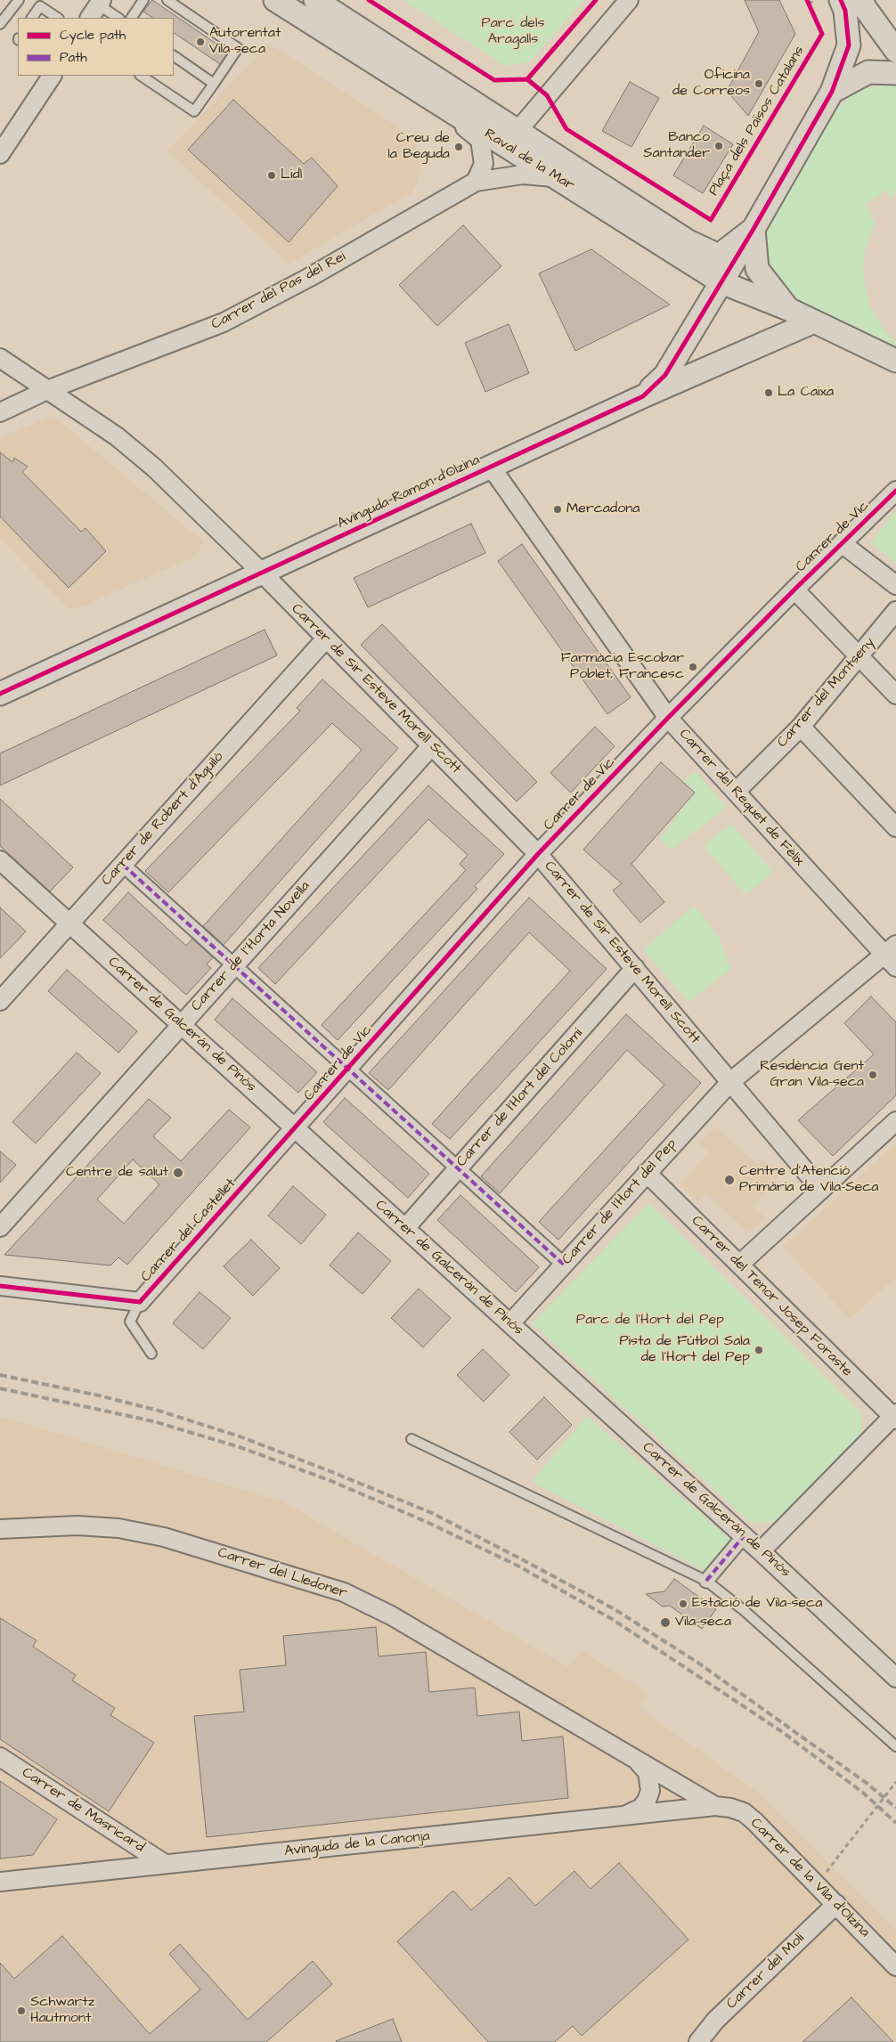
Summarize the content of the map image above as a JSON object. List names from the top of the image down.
{
  "streets": {
    "street": [
      "Raval de la Mar",
      "Carrer del Pas del Rei",
      "Avinguda Ramon d'Olzina",
      "Carrer de Vic",
      "Carrer de Sir Esteve Morell Scott",
      "Carrer del Montseny",
      "Carrer del Requet de Fèlix",
      "Carrer de Robert d'Aguiló",
      "Carrer de l''Horta Novella",
      "Carrer de Galcerán de Pinós",
      "Carrer de l'Hort del Colomí",
      "Carrer de l'Hort del Pep",
      "Carrer del Castellet",
      "Carrer del Tenor Josep Foraste",
      "Carrer del Lledoner",
      "Carrer de Masricard",
      "Avinguda de la Canonja",
      "Carrer de la Vila d'Olzina",
      "Carrer del Molí"
    ],
    "cycle path": ["Plaça dels Països Catalans"]
  },
  "crossings": [
    ["Raval de la Mar", "Avinguda Ramon d'Olzina"],
    ["Carrer del Pas del Rei", "Carrer de Sir Esteve Morell Scott"],
    ["Avinguda Ramon d'Olzina", "Carrer de Sir Esteve Morell Scott"],
    ["Avinguda Ramon d'Olzina", "Carrer del Requet de Fèlix"],
    ["Carrer de Vic", "Carrer de Sir Esteve Morell Scott"],
    ["Carrer de Vic", "Carrer del Requet de Fèlix"],
    ["Carrer de Vic", "Carrer de Galcerán de Pinós"],
    ["Carrer de Vic", "Carrer del Castellet"],
    ["Carrer de Sir Esteve Morell Scott", "Carrer de Robert d'Aguiló"],
    ["Carrer de Sir Esteve Morell Scott", "Carrer de l''Horta Novella"],
    ["Carrer de Sir Esteve Morell Scott", "Carrer de l'Hort del Colomí"],
    ["Carrer de Sir Esteve Morell Scott", "Carrer de l'Hort del Pep"],
    ["Carrer del Montseny", "Carrer del Requet de Fèlix"],
    ["Carrer del Requet de Fèlix", "Carrer de l'Hort del Pep"],
    ["Carrer de Robert d'Aguiló", "Carrer de Galcerán de Pinós"],
    ["Carrer de l''Horta Novella", "Carrer de Galcerán de Pinós"],
    ["Carrer de Galcerán de Pinós", "Carrer de l'Hort del Colomí"],
    ["Carrer de Galcerán de Pinós", "Carrer de l'Hort del Pep"],
    ["Carrer de Galcerán de Pinós", "Carrer del Castellet"],
    ["Carrer de l'Hort del Pep", "Carrer del Tenor Josep Foraste"],
    ["Carrer del Lledoner", "Avinguda de la Canonja"],
    ["Carrer del Lledoner", "Carrer de la Vila d'Olzina"],
    ["Carrer de Masricard", "Avinguda de la Canonja"],
    ["Avinguda de la Canonja", "Carrer de la Vila d'Olzina"],
    ["Carrer de la Vila d'Olzina", "Carrer del Molí"]
  ],
  "parks": ["Parc dels Aragalls", "Parc de l'Hort del Pep"],
  "places": [
    "Autorentat Vila-seca",
    "Oficina de Correos",
    "Banco Santander",
    "Creu de la Beguda",
    "Lidl",
    "La Caixa",
    "Mercadona",
    "Farmàcia Escobar Poblet, Francesc",
    "Residència Gent Gran Vila-seca",
    "Centre de salut",
    "Centre d'Atenció Primària de Vila-Seca",
    "Pista de Fútbol Sala de l'Hort del Pep",
    "Estació de Vila-seca",
    "Vila-seca",
    "Schwartz Hautmont"
  ],
  "legend": ["Cycle path", "Path"]
}
